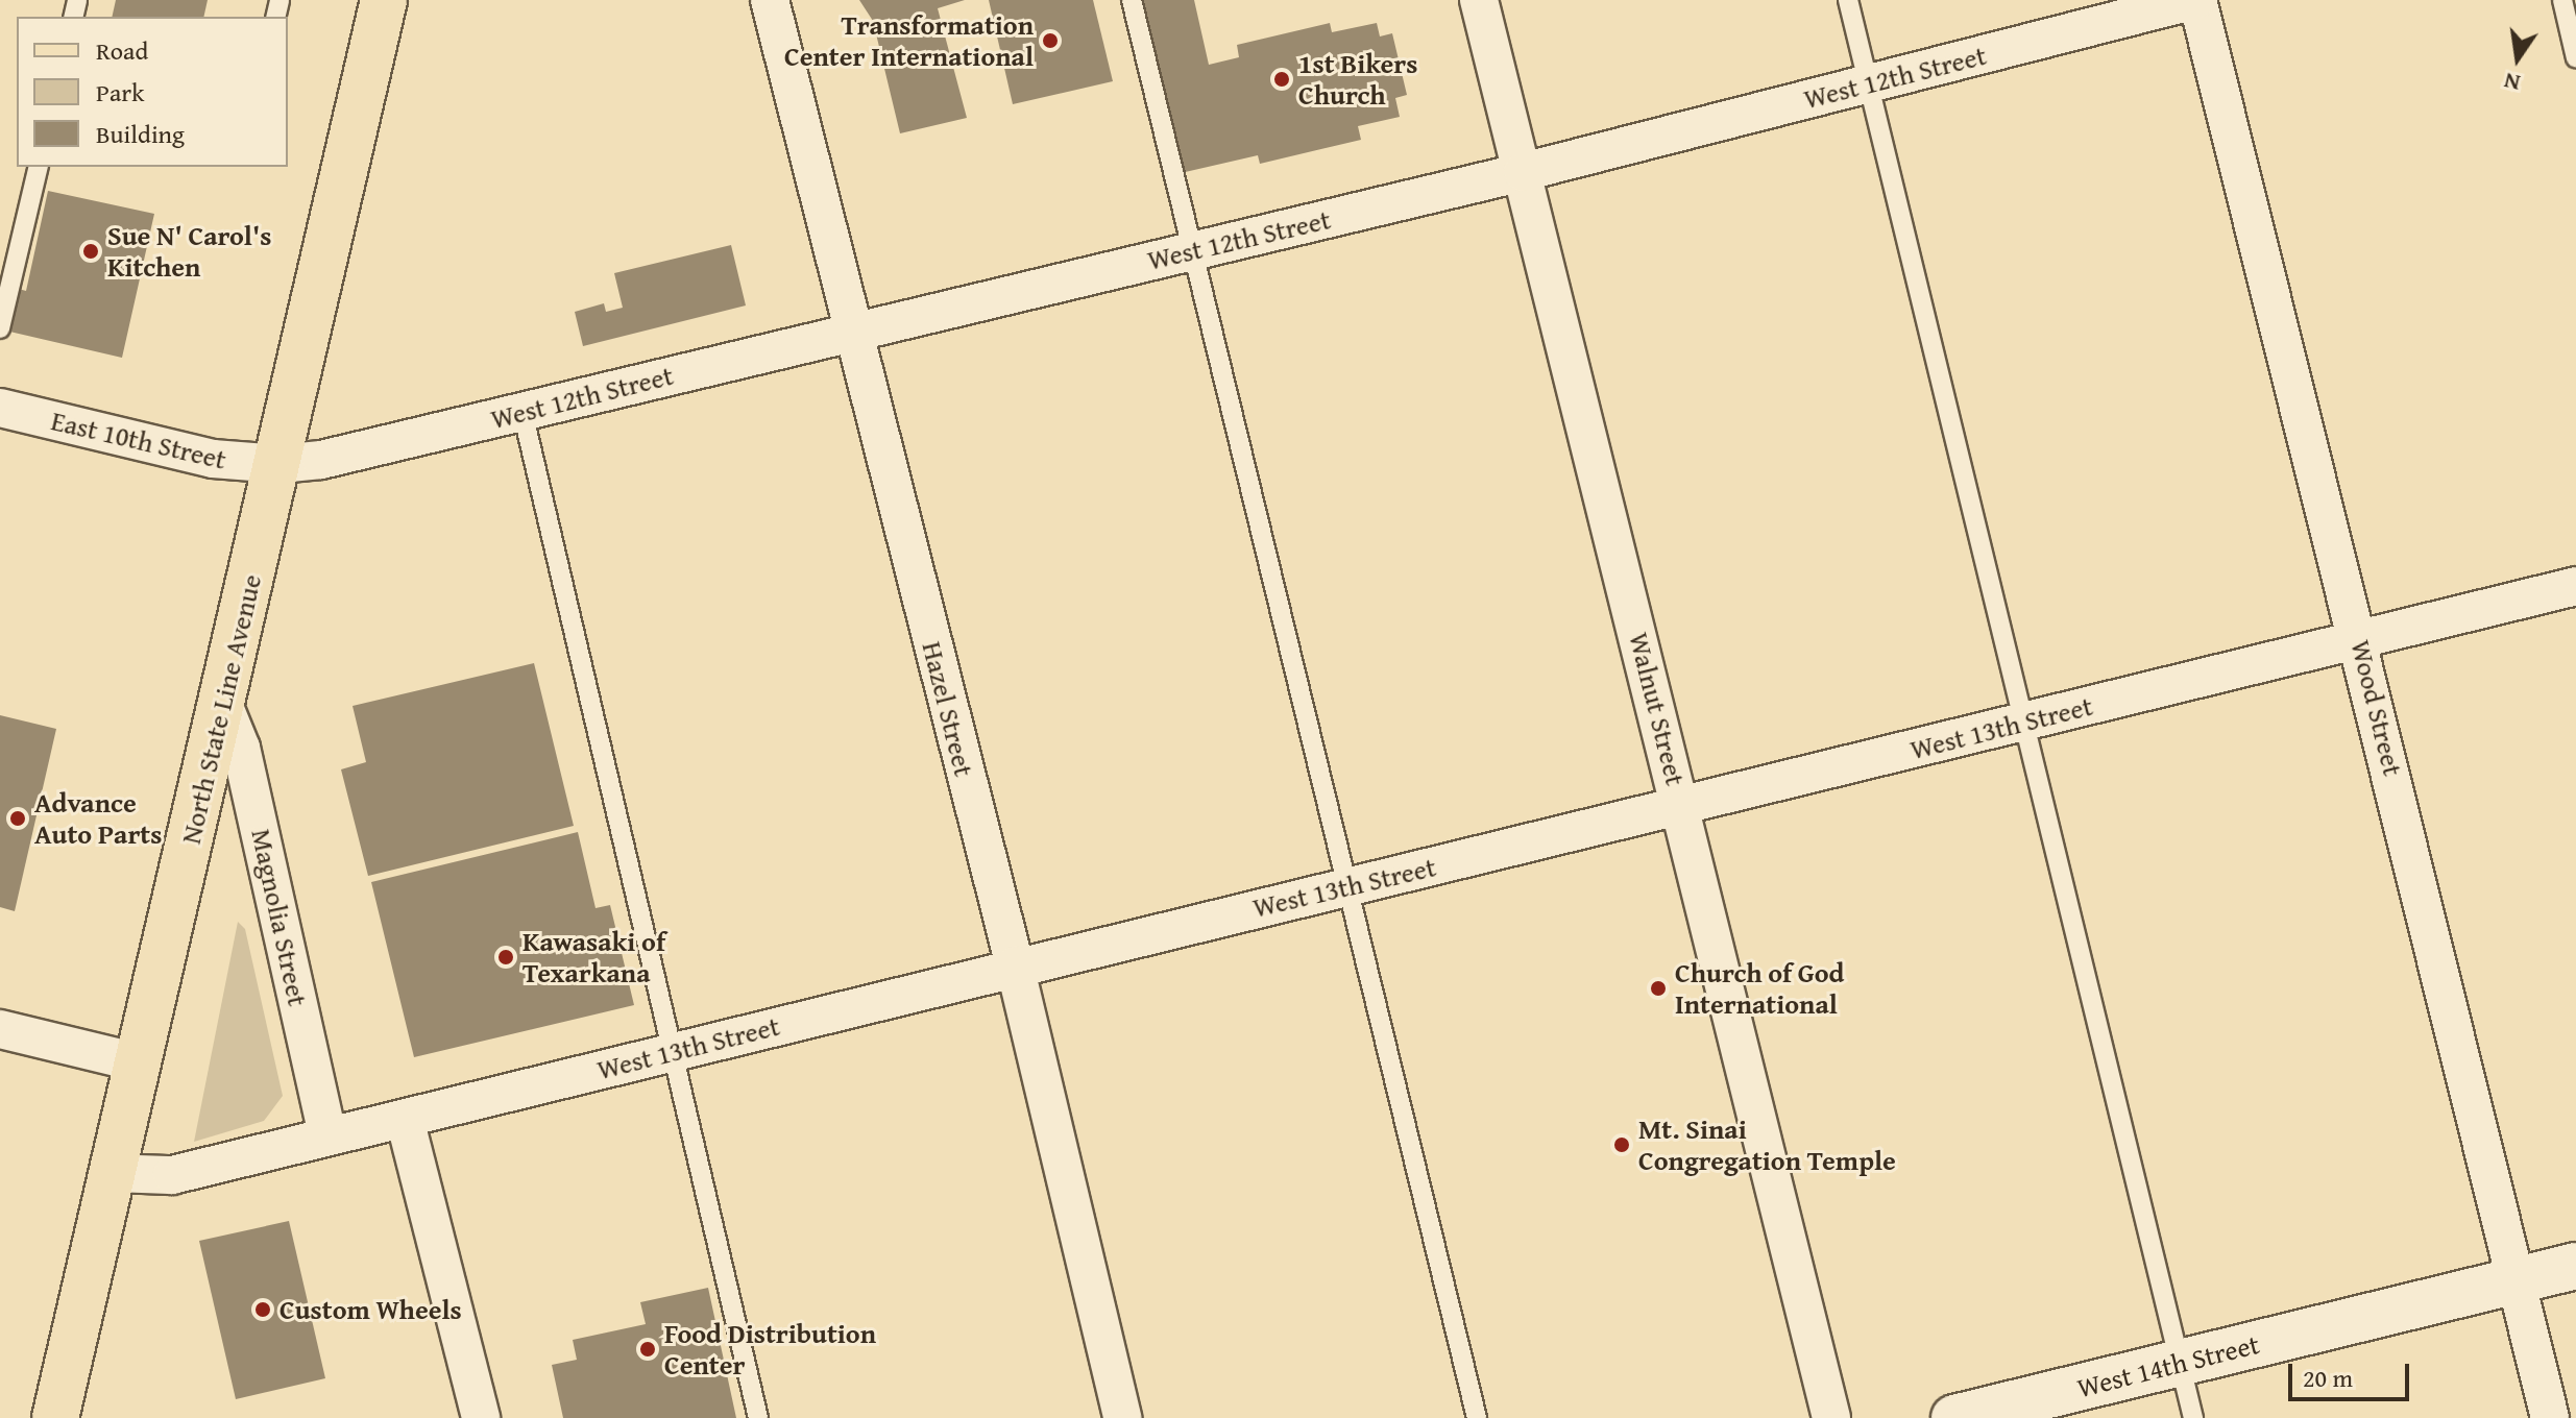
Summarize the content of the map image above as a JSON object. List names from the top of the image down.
{
  "streets": {
    "main road": ["North State Line Avenue"],
    "street": [
      "West 12th Street",
      "East 10th Street",
      "Wood Street",
      "Hazel Street",
      "Walnut Street",
      "West 13th Street",
      "Magnolia Street",
      "West 14th Street"
    ]
  },
  "crossings": [
    ["West 12th Street", "East 10th Street"],
    ["West 12th Street", "Wood Street"],
    ["West 12th Street", "North State Line Avenue"],
    ["West 12th Street", "Hazel Street"],
    ["West 12th Street", "Walnut Street"],
    ["East 10th Street", "North State Line Avenue"],
    ["Wood Street", "West 13th Street"],
    ["Wood Street", "West 14th Street"],
    ["North State Line Avenue", "West 13th Street"],
    ["North State Line Avenue", "Magnolia Street"],
    ["Hazel Street", "West 13th Street"],
    ["Walnut Street", "West 13th Street"],
    ["West 13th Street", "Magnolia Street"]
  ],
  "places": [
    "Transformation Center International",
    "1st Bikers Church",
    "Sue N' Carol's Kitchen",
    "Advance Auto Parts",
    "Kawasaki of Texarkana",
    "Church of God International",
    "Mt. Sinai Congregation Temple",
    "Custom Wheels",
    "Food Distribution Center"
  ],
  "legend": ["Road", "Park", "Building"],
  "scale_bar": "20 m",
  "north": "bottom"
}
